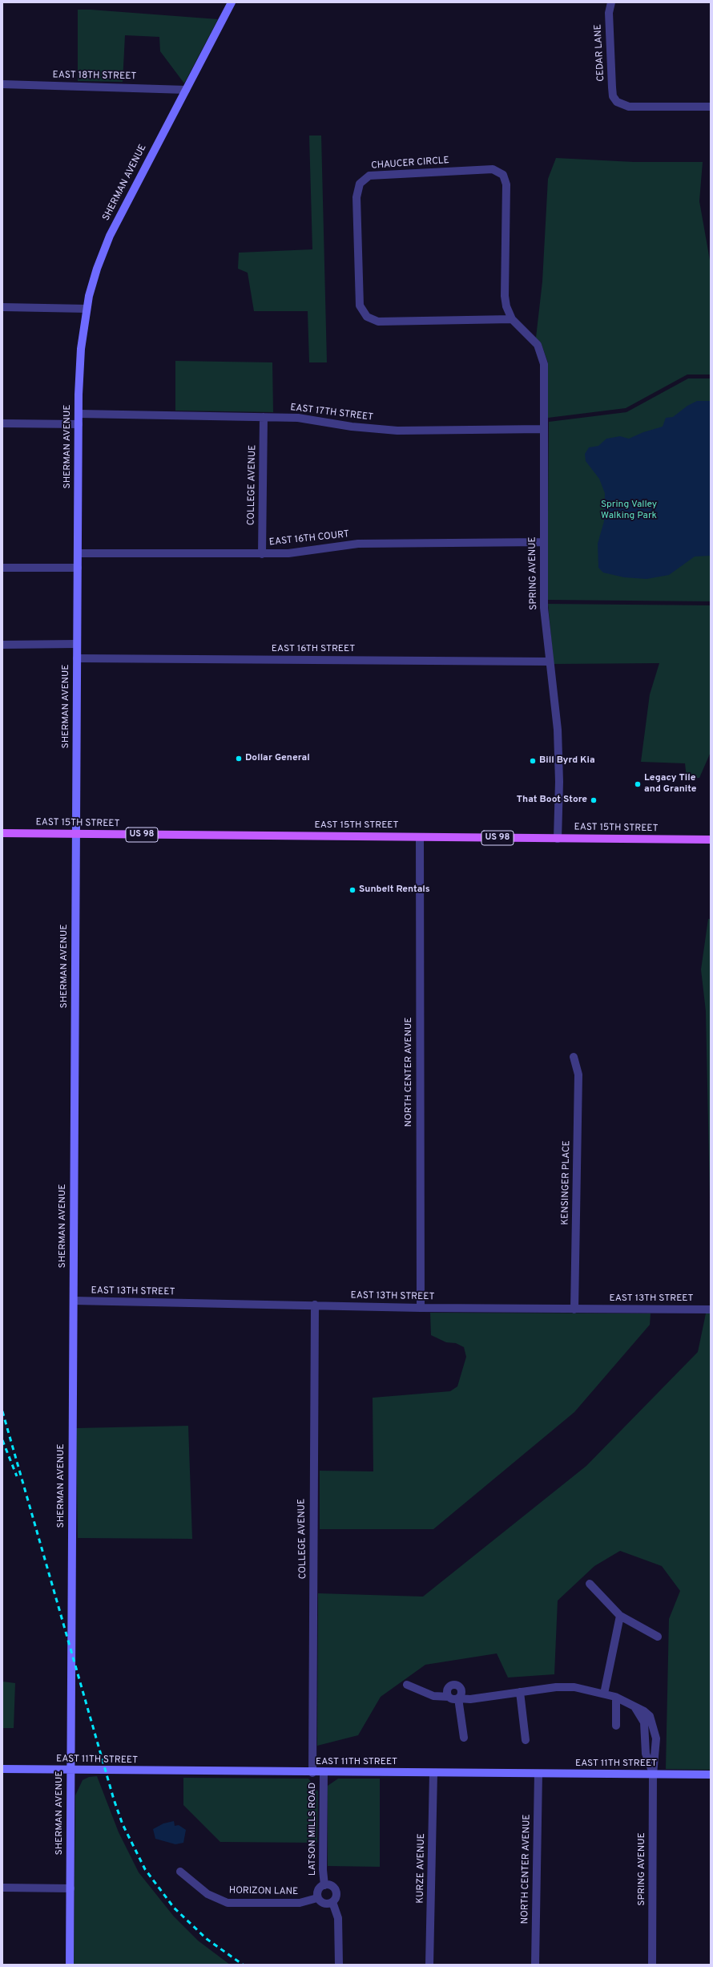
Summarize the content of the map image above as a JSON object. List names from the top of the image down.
{
  "streets": {
    "main road": ["EAST 15TH STREET", "US 98"],
    "street": [
      "CEDAR LANE",
      "EAST 18TH STREET",
      "CHAUCER CIRCLE",
      "SHERMAN AVENUE",
      "EAST 17TH STREET",
      "COLLEGE AVENUE",
      "EAST 16TH COURT",
      "SPRING AVENUE",
      "EAST 16TH STREET",
      "NORTH CENTER AVENUE",
      "KENSINGER PLACE",
      "EAST 13TH STREET",
      "EAST 11TH STREET",
      "LATSON MILLS ROAD",
      "KURZE AVENUE",
      "HORIZON LANE"
    ]
  },
  "crossings": [
    ["EAST 18TH STREET", "SHERMAN AVENUE"],
    ["CHAUCER CIRCLE", "SPRING AVENUE"],
    ["SHERMAN AVENUE", "EAST 17TH STREET"],
    ["SHERMAN AVENUE", "EAST 16TH COURT"],
    ["SHERMAN AVENUE", "EAST 16TH STREET"],
    ["SHERMAN AVENUE", "EAST 15TH STREET"],
    ["SHERMAN AVENUE", "EAST 13TH STREET"],
    ["SHERMAN AVENUE", "EAST 11TH STREET"],
    ["EAST 17TH STREET", "COLLEGE AVENUE"],
    ["EAST 17TH STREET", "SPRING AVENUE"],
    ["COLLEGE AVENUE", "EAST 16TH COURT"],
    ["COLLEGE AVENUE", "EAST 13TH STREET"],
    ["COLLEGE AVENUE", "EAST 11TH STREET"],
    ["EAST 16TH COURT", "SPRING AVENUE"],
    ["SPRING AVENUE", "EAST 16TH STREET"],
    ["SPRING AVENUE", "EAST 15TH STREET"],
    ["SPRING AVENUE", "EAST 11TH STREET"],
    ["EAST 15TH STREET", "NORTH CENTER AVENUE"],
    ["NORTH CENTER AVENUE", "EAST 13TH STREET"],
    ["NORTH CENTER AVENUE", "EAST 11TH STREET"],
    ["KENSINGER PLACE", "EAST 13TH STREET"],
    ["EAST 11TH STREET", "LATSON MILLS ROAD"],
    ["EAST 11TH STREET", "KURZE AVENUE"],
    ["LATSON MILLS ROAD", "HORIZON LANE"]
  ],
  "parks": ["Spring Valley Walking Park"],
  "places": [
    "Dollar General",
    "Bill Byrd Kia",
    "Legacy Tile and Granite",
    "That Boot Store",
    "Sunbelt Rentals"
  ]
}
